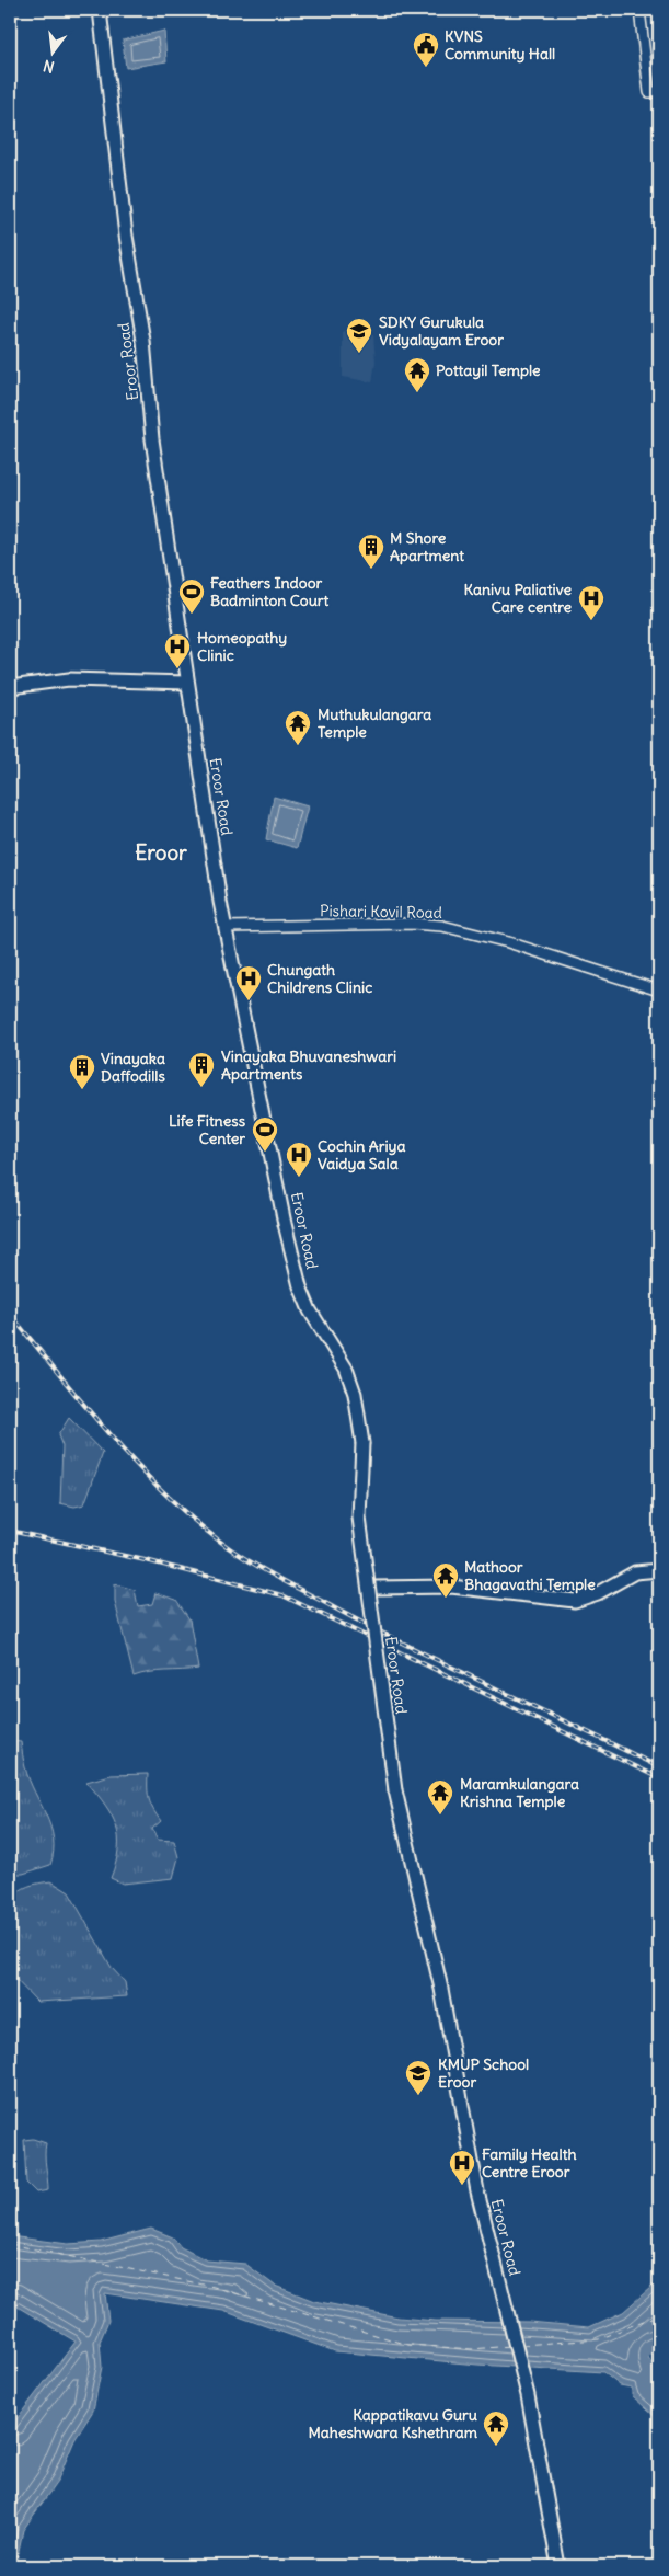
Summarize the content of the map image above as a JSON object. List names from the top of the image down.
{
  "streets": {
    "main road": ["Eroor Road"],
    "street": ["Pishari Kovil Road"]
  },
  "crossings": [
    ["Eroor Road", "Pishari Kovil Road"]
  ],
  "districts": ["Eroor"],
  "places": {
    "public building": ["KVNS Community Hall"],
    "school or university": ["SDKY Gurukula Vidyalayam Eroor", "KMUP School Eroor"],
    "temple": [
      "Pottayil Temple",
      "Muthukulangara Temple",
      "Mathoor Bhagavathi Temple",
      "Maramkulangara Krishna Temple",
      "Kappatikavu Guru Maheshwara Kshethram"
    ],
    "building": ["M Shore Apartment", "Vinayaka Bhuvaneshwari Apartments", "Vinayaka Daffodills"],
    "sports": ["Feathers Indoor Badminton Court", "Life Fitness Center"],
    "hospital": [
      "Kanivu Paliative Care centre",
      "Homeopathy Clinic",
      "Chungath Childrens Clinic",
      "Cochin Ariya Vaidya Sala",
      "Family Health Centre Eroor"
    ]
  },
  "north": "bottom"
}
